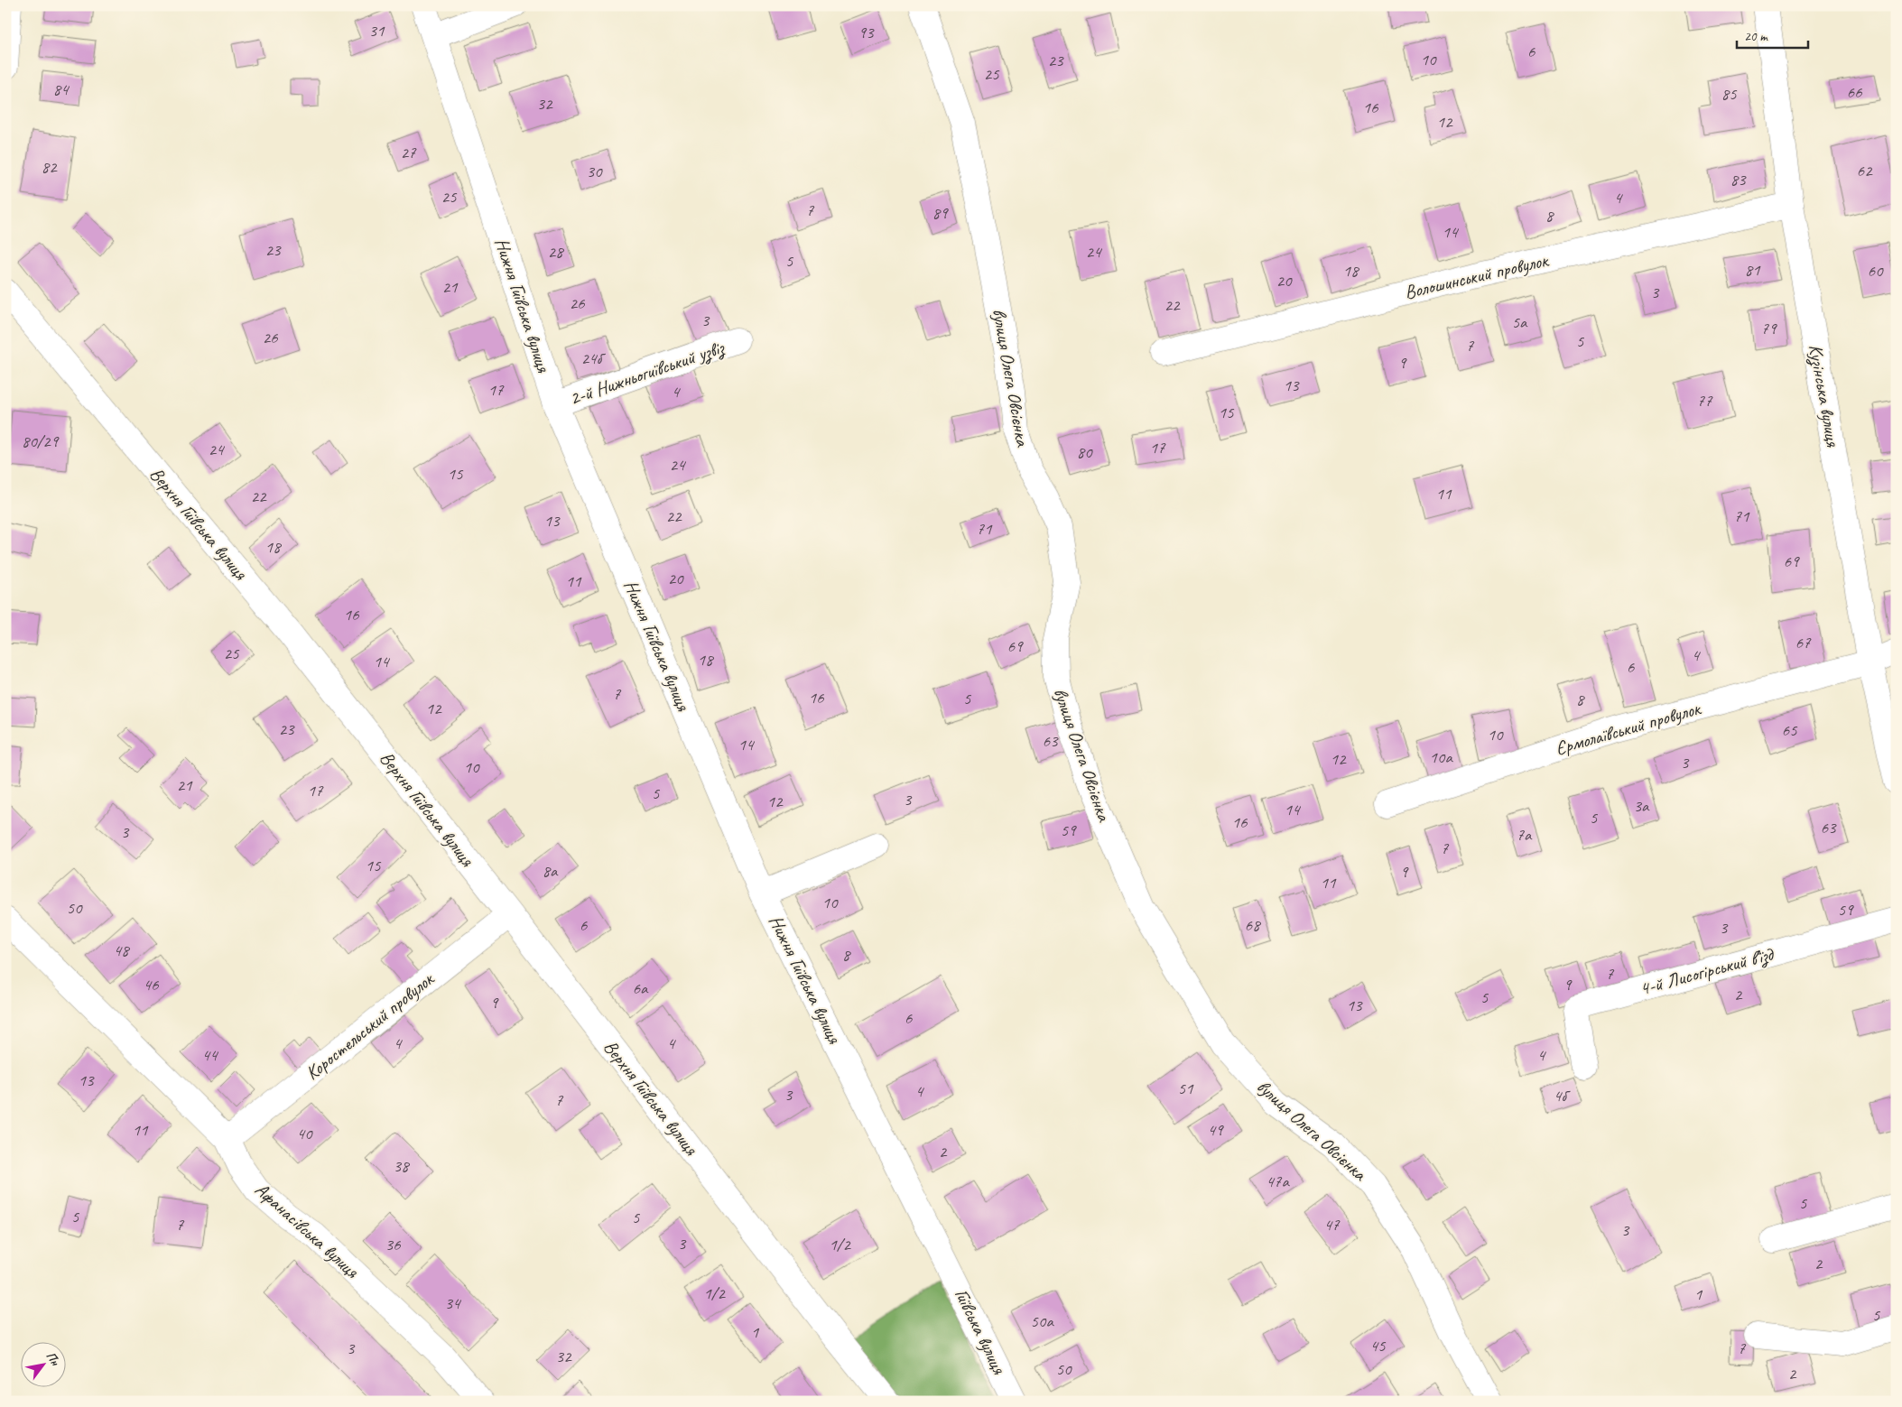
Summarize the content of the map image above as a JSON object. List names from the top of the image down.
{
  "streets": {
    "street": [
      "Волошинський провулок",
      "Нижня Гиївська вулиця",
      "2-й Нижньогиївський узвіз",
      "вулиця Олега Овсієнка",
      "Кузінська вулиця",
      "Верхня Гиївська вулиця",
      "Єрмолаївський провулок",
      "4-й Лисогірський в’їзд",
      "Коростельський провулок",
      "Афанасівська вулиця",
      "Гиївська вулиця"
    ]
  },
  "crossings": [
    ["Волошинський провулок", "Кузінська вулиця"],
    ["Нижня Гиївська вулиця", "2-й Нижньогиївський узвіз"],
    ["Нижня Гиївська вулиця", "Гиївська вулиця"],
    ["Кузінська вулиця", "Єрмолаївський провулок"],
    ["Верхня Гиївська вулиця", "Коростельський провулок"],
    ["Коростельський провулок", "Афанасівська вулиця"]
  ],
  "house_numbers": [
    "31",
    "93",
    "6",
    "10",
    "23",
    "25",
    "84",
    "66",
    "85",
    "32",
    "16",
    "12",
    "27",
    "82",
    "62",
    "30",
    "83",
    "25",
    "4",
    "7",
    "89",
    "8",
    "14",
    "23",
    "28",
    "24",
    "5",
    "81",
    "18",
    "60",
    "20",
    "21",
    "3",
    "26",
    "22",
    "3",
    "5а",
    "79",
    "26",
    "5",
    "7",
    "24б",
    "9",
    "13",
    "17",
    "4",
    "77",
    "15",
    "80/29",
    "17",
    "24",
    "80",
    "24",
    "15",
    "11",
    "22",
    "22",
    "71",
    "13",
    "71",
    "18",
    "69",
    "20",
    "11",
    "16",
    "67",
    "69",
    "25",
    "4",
    "18",
    "14",
    "6",
    "7",
    "16",
    "5",
    "8",
    "12",
    "23",
    "65",
    "10",
    "63",
    "14",
    "10а",
    "12",
    "3",
    "10",
    "21",
    "17",
    "5",
    "3",
    "12",
    "3а",
    "14",
    "5",
    "16",
    "63",
    "59",
    "3",
    "7а",
    "7",
    "15",
    "8а",
    "9",
    "11",
    "10",
    "50",
    "59",
    "6",
    "68",
    "3",
    "48",
    "8",
    "7",
    "46",
    "9",
    "6а",
    "2",
    "5",
    "9",
    "13",
    "6",
    "4",
    "4",
    "44",
    "4",
    "13",
    "51",
    "4",
    "3",
    "4б",
    "7",
    "11",
    "49",
    "40",
    "2",
    "38",
    "47а",
    "5",
    "5",
    "5",
    "7",
    "47",
    "3",
    "3",
    "36",
    "1/2",
    "2",
    "1/2",
    "1",
    "34",
    "5",
    "50а",
    "1",
    "45",
    "3",
    "7",
    "32",
    "50",
    "2"
  ],
  "scale_bar": "20 m",
  "north": "top right"
}
